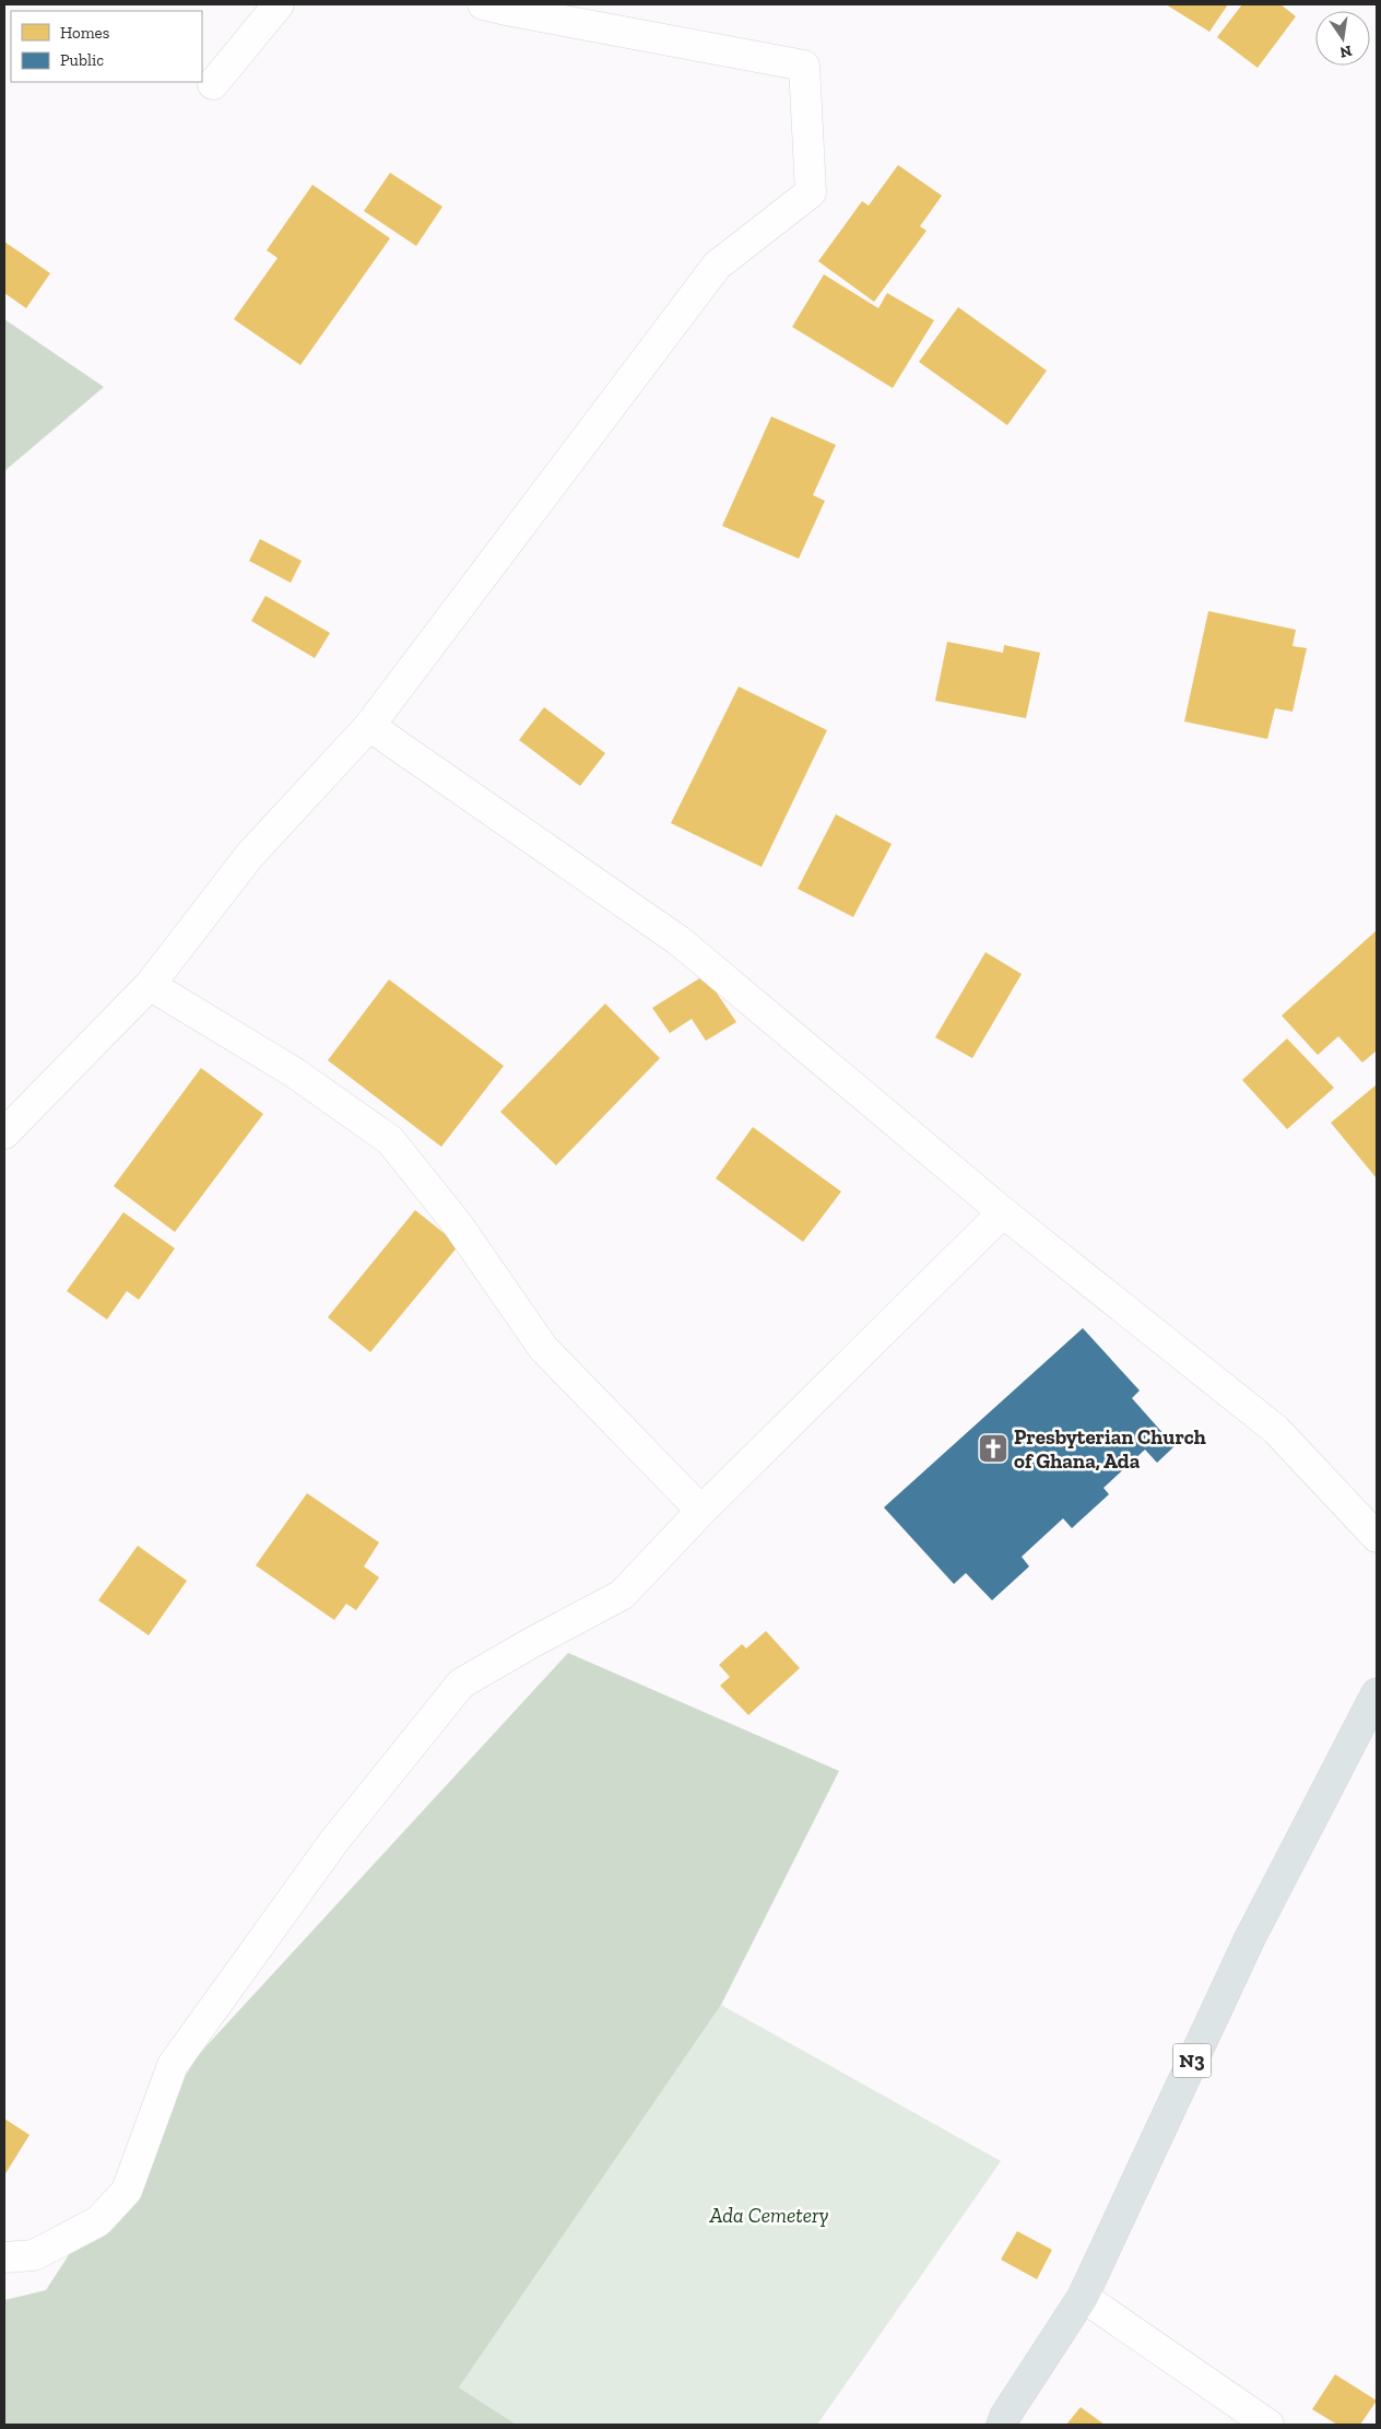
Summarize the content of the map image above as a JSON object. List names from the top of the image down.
{
  "streets": {
    "main road": ["N3"]
  },
  "parks": ["Ada Cemetery"],
  "places": {
    "church": ["Presbyterian Church of Ghana, Ada"]
  },
  "legend": ["Homes", "Public"],
  "north": "bottom"
}
